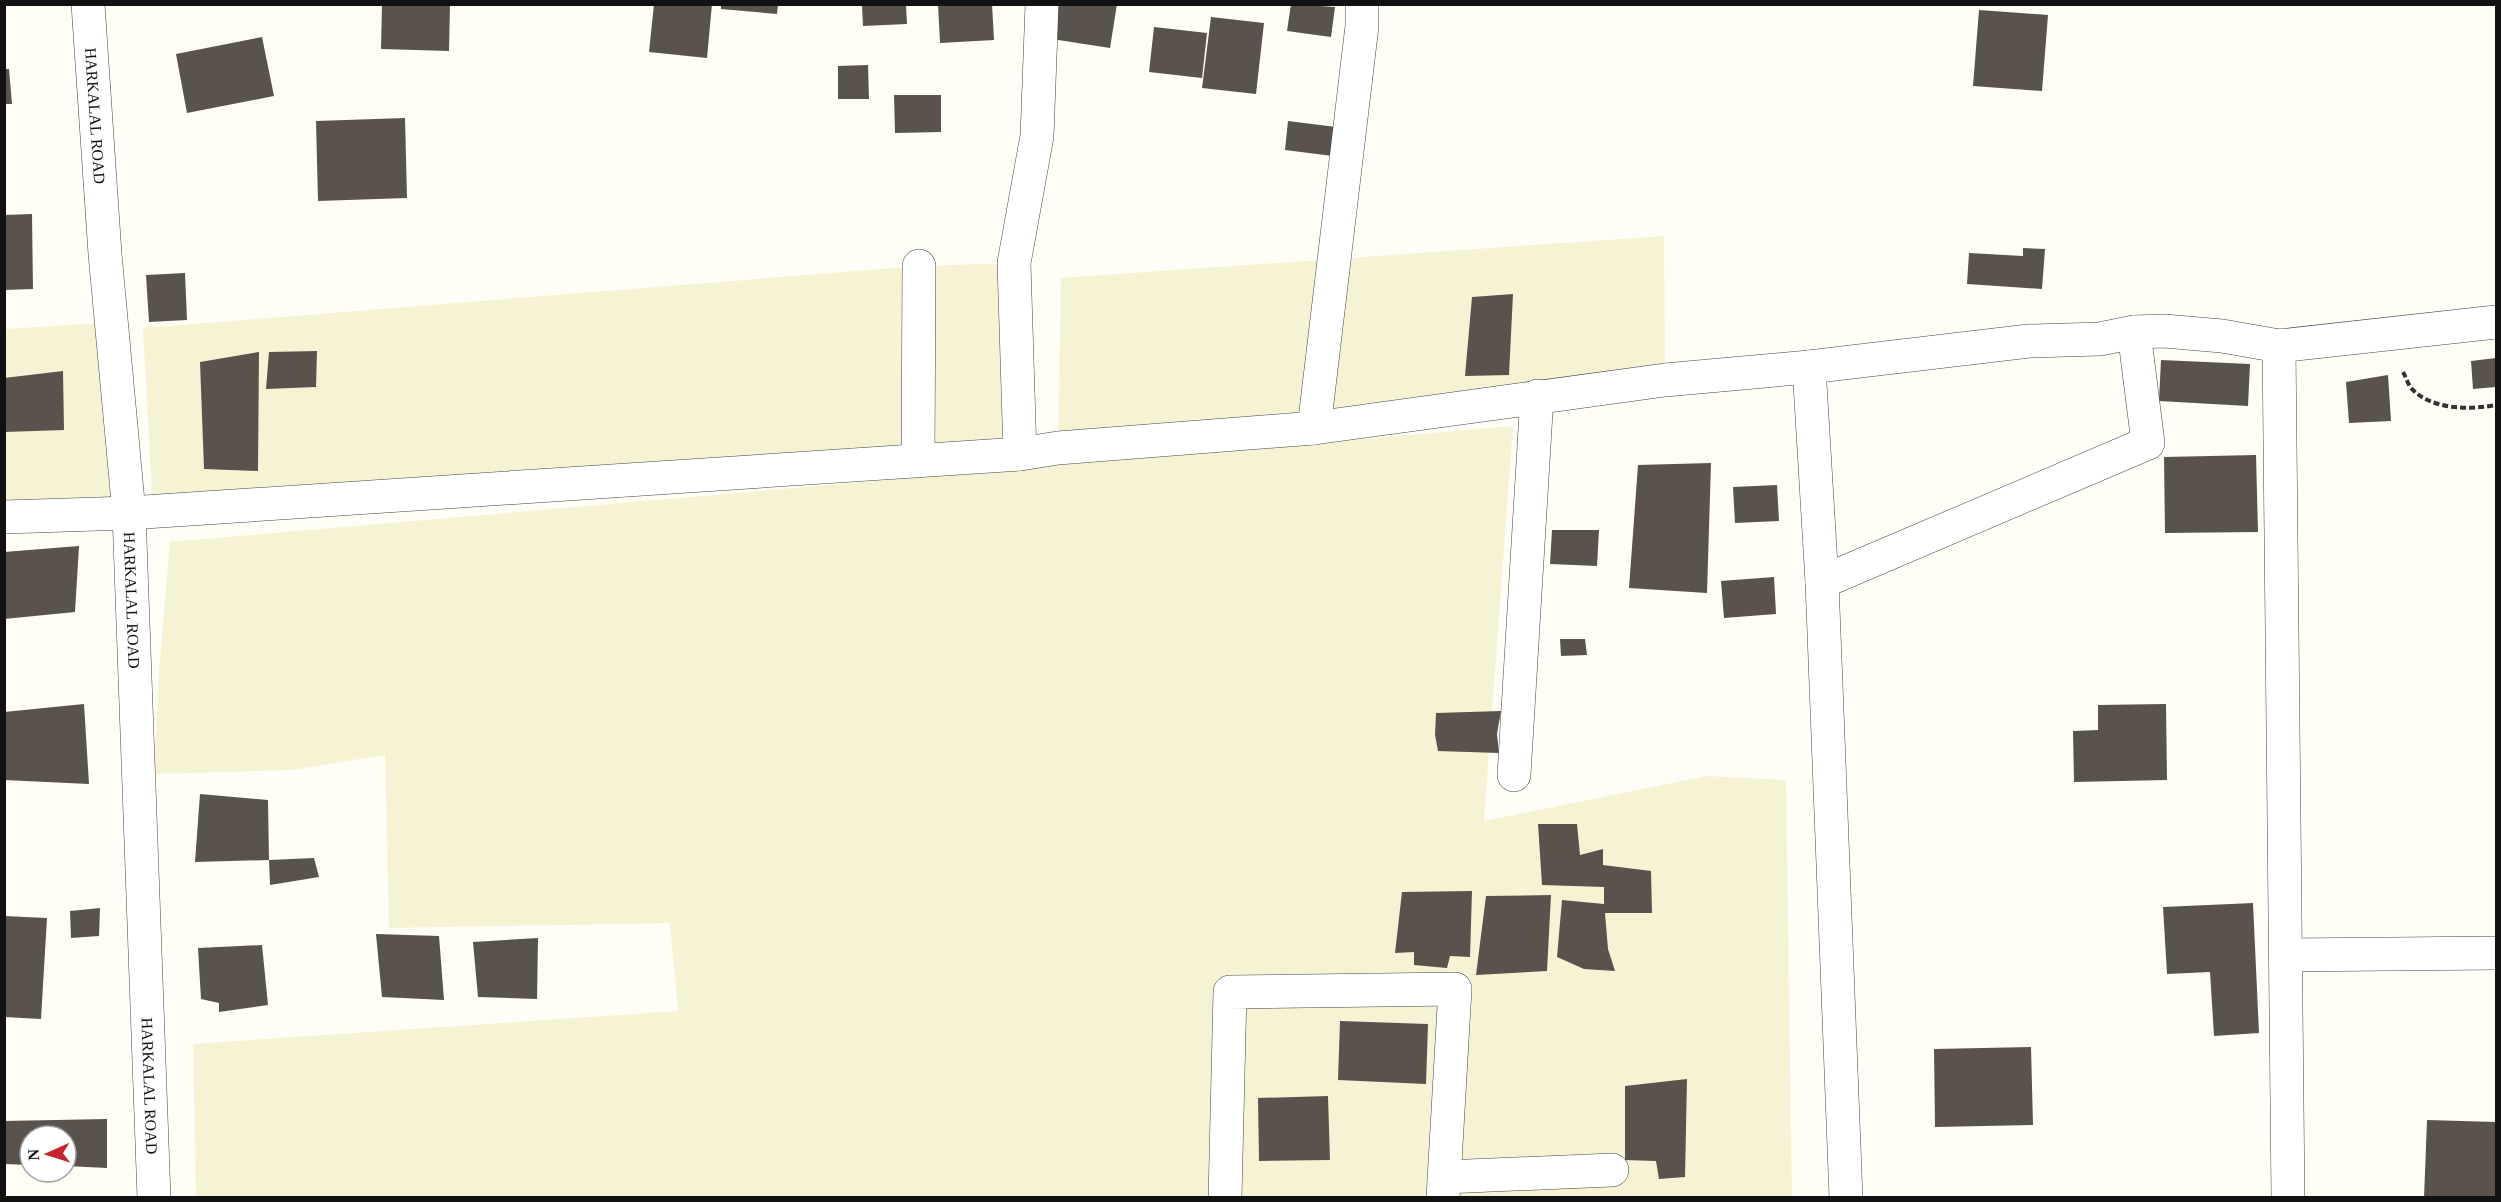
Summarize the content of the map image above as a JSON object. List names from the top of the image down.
{
  "streets": {
    "street": ["HARKALAL ROAD"]
  },
  "north": "left"
}
